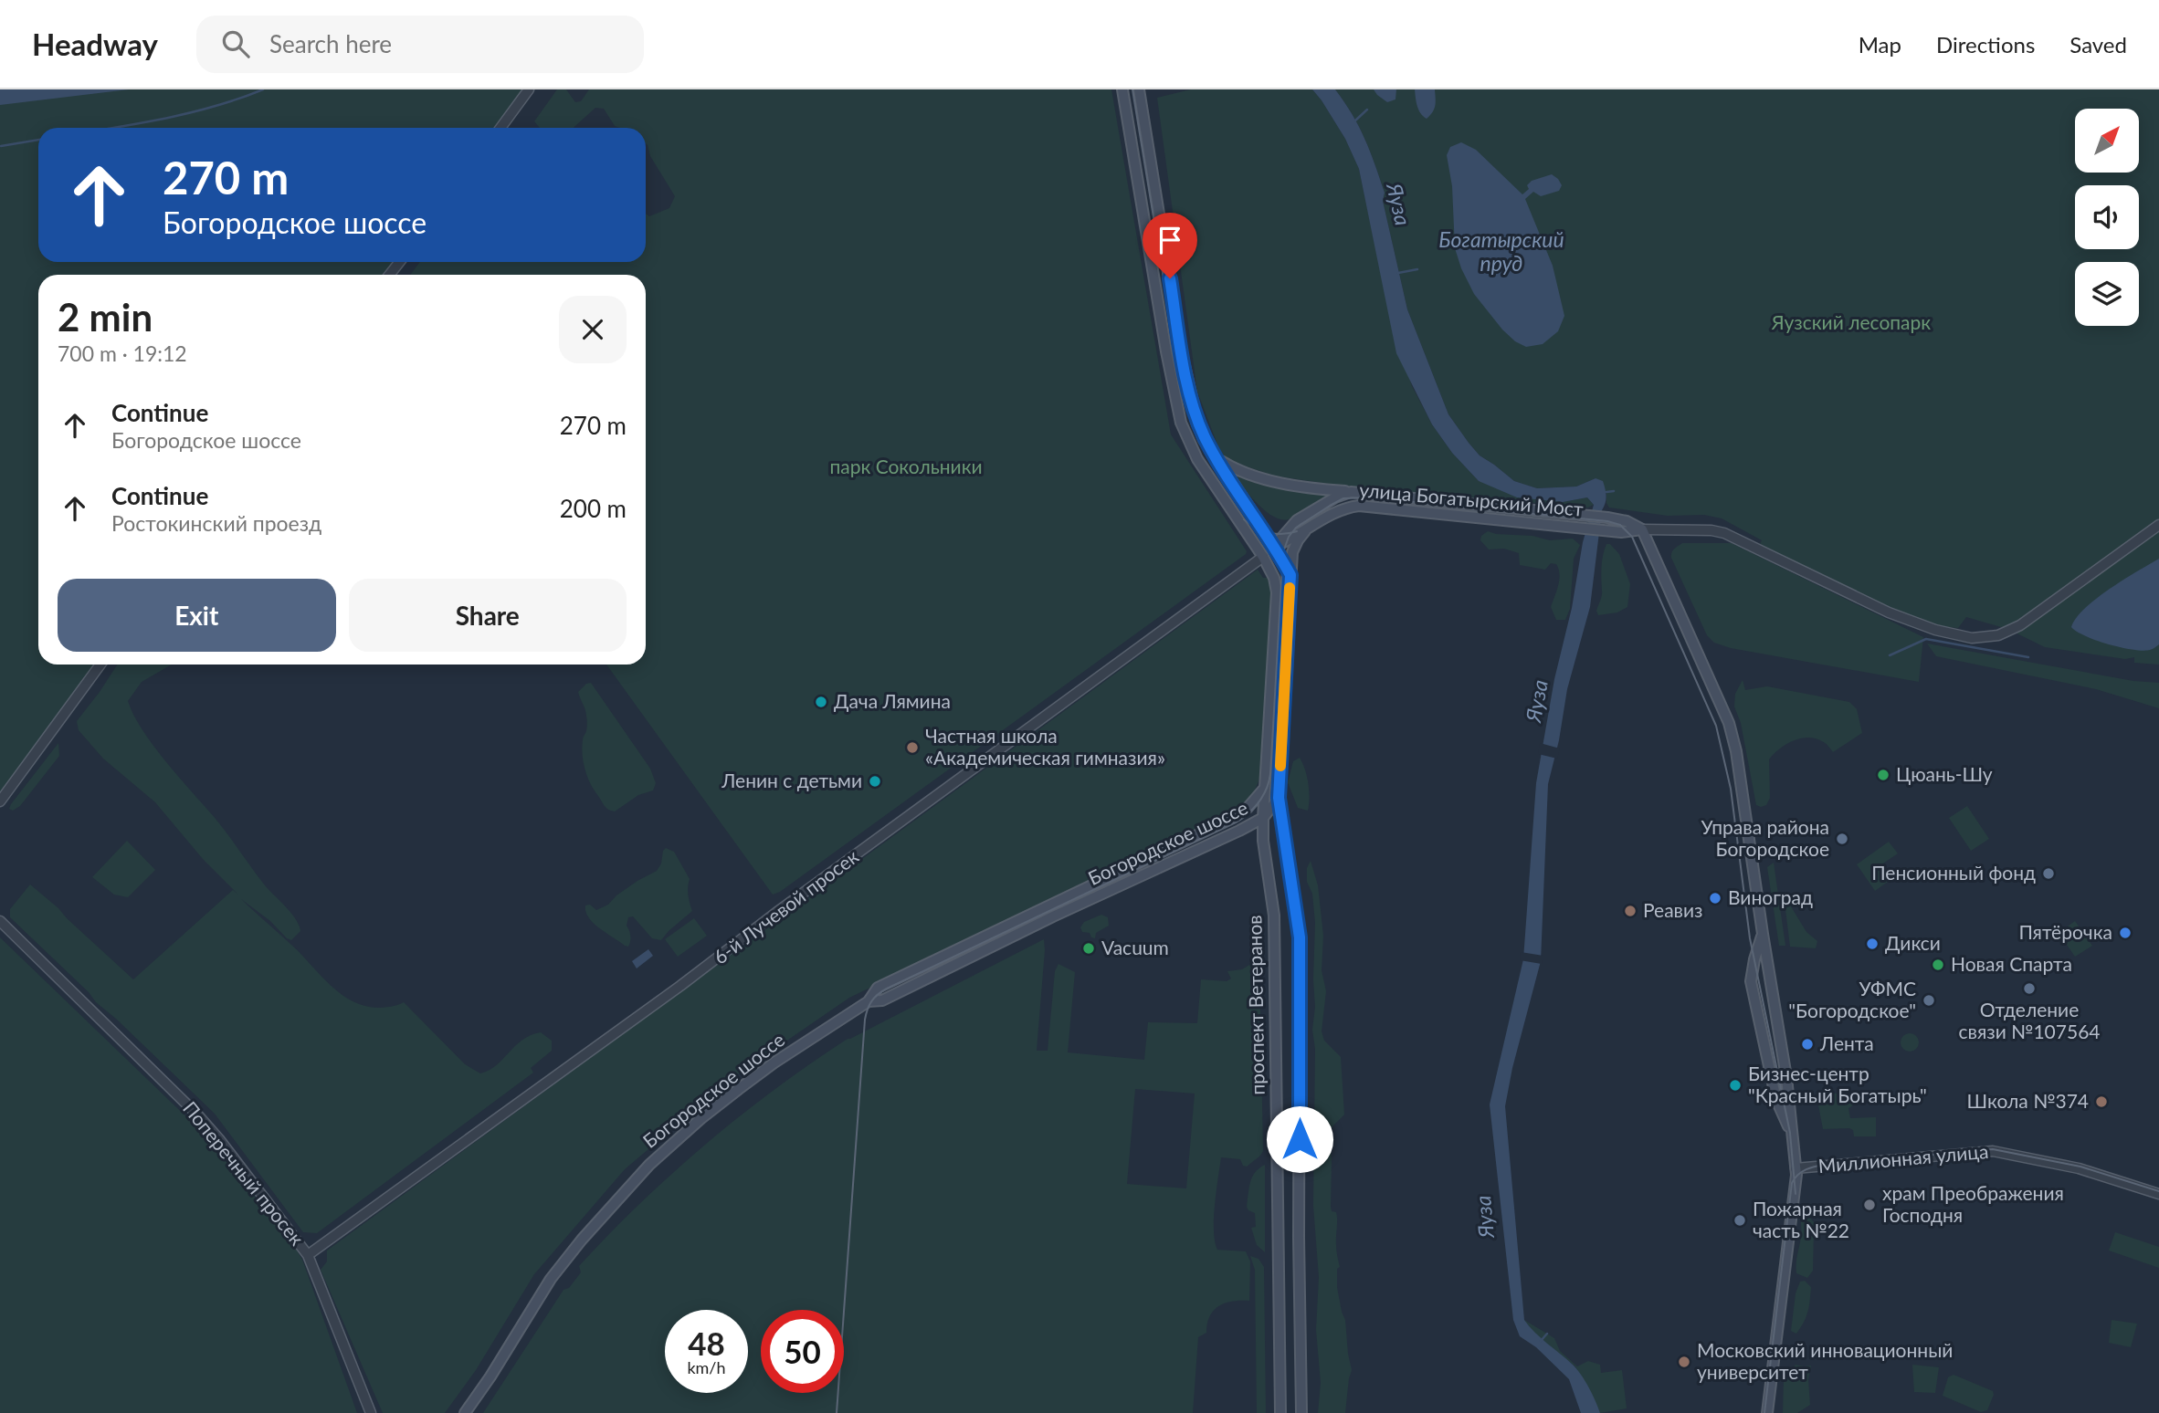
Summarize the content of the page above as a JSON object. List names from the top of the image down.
{
  "streets": {
    "main road": ["улица Богатырский Мост", "Богородское шоссе", "проспект Ветеранов"],
    "street": ["6-й Лучевой просек", "Миллионная улица", "Поперечный просек"]
  },
  "crossings": [
    ["Богородское шоссе", "6-й Лучевой просек"],
    ["Богородское шоссе", "проспект Ветеранов"],
    ["6-й Лучевой просек", "Поперечный просек"]
  ],
  "water": ["Яуза", "Богатырский пруд"],
  "parks": ["Яузский лесопарк", "парк Сокольники"],
  "places": [
    "Дача Лямина",
    "Частная школа «Академическая гимназия»",
    "Цюань-Шу",
    "Ленин с детьми",
    "Управа района Богородское",
    "Пенсионный фонд",
    "Виноград",
    "Реавиз",
    "Пятёрочка",
    "Дикси",
    "Vacuum",
    "Новая Спарта",
    "Отделение связи №107564",
    "УФМС \"Богородское\"",
    "Лента",
    "Бизнес-центр \"Красный Богатырь\"",
    "Школа №374",
    "храм Преображения Господня",
    "Пожарная часть №22",
    "Московский инновационный университет"
  ],
  "north": "top right",
  "page": {
    "header": "Headway",
    "search": "Search here",
    "nav": ["Map", "Directions", "Saved"],
    "turn": ["270 m", "Богородское шоссе"],
    "heading": ["2 min", "700 m · 19:12"],
    "list": [
      {
        "name": "Continue",
        "note": "Богородское шоссе",
        "value": "270 m"
      },
      {
        "name": "Continue",
        "note": "Ростокинский проезд",
        "value": "200 m"
      }
    ],
    "buttons": ["Exit", "Share"],
    "speed": "48 km/h",
    "limit": "50"
  }
}
